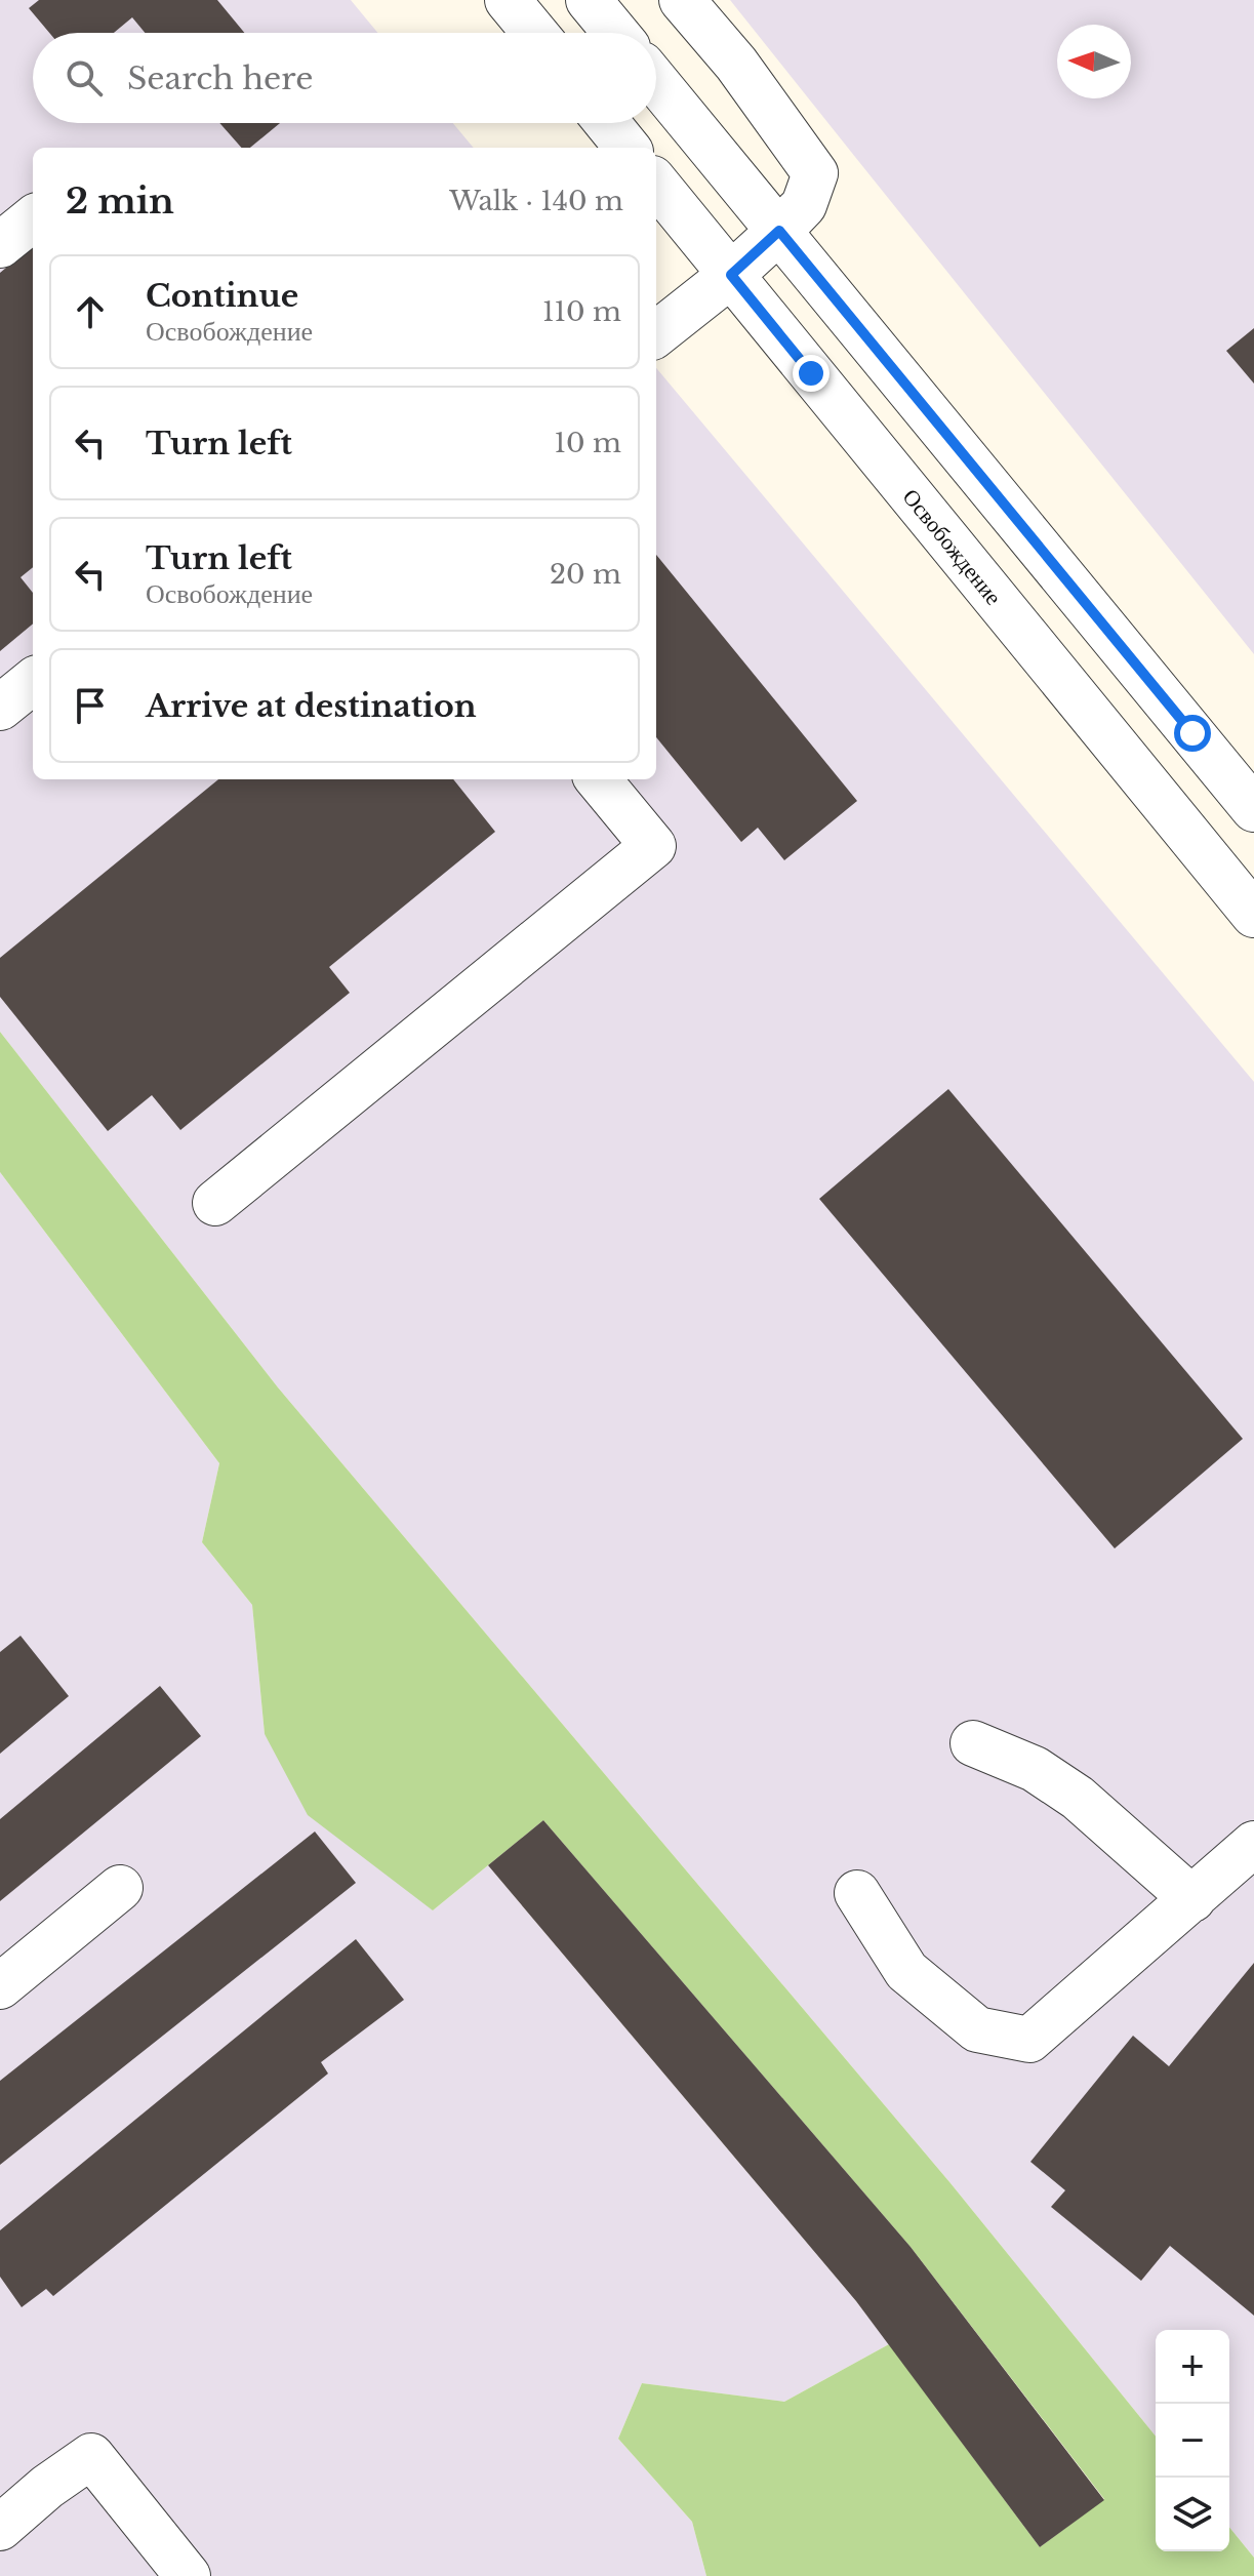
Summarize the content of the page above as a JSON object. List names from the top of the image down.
{
  "streets": {
    "street": ["Освобождение"]
  },
  "north": "left",
  "page": {
    "search": "Search here",
    "heading": ["2 min", "Walk · 140 m"],
    "list": [
      ["Continue", "Освобождение", "110 m"],
      ["Turn left", "10 m"],
      ["Turn left", "Освобождение", "20 m"],
      "Arrive at destination"
    ],
    "map_buttons": ["+", "−"]
  }
}
